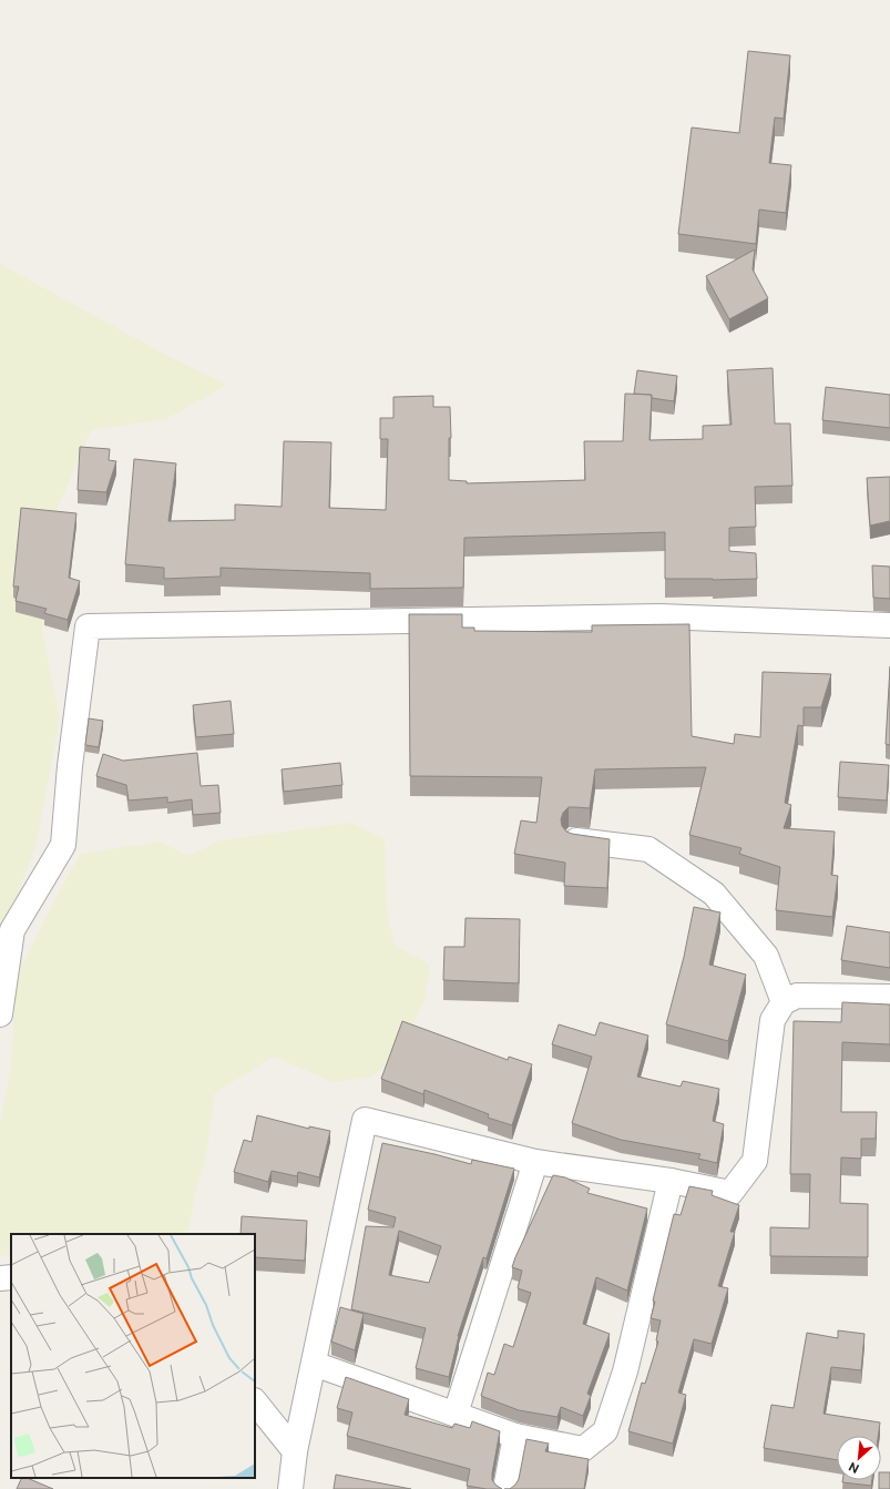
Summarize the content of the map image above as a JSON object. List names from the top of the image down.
{
  "north": "bottom left"
}
